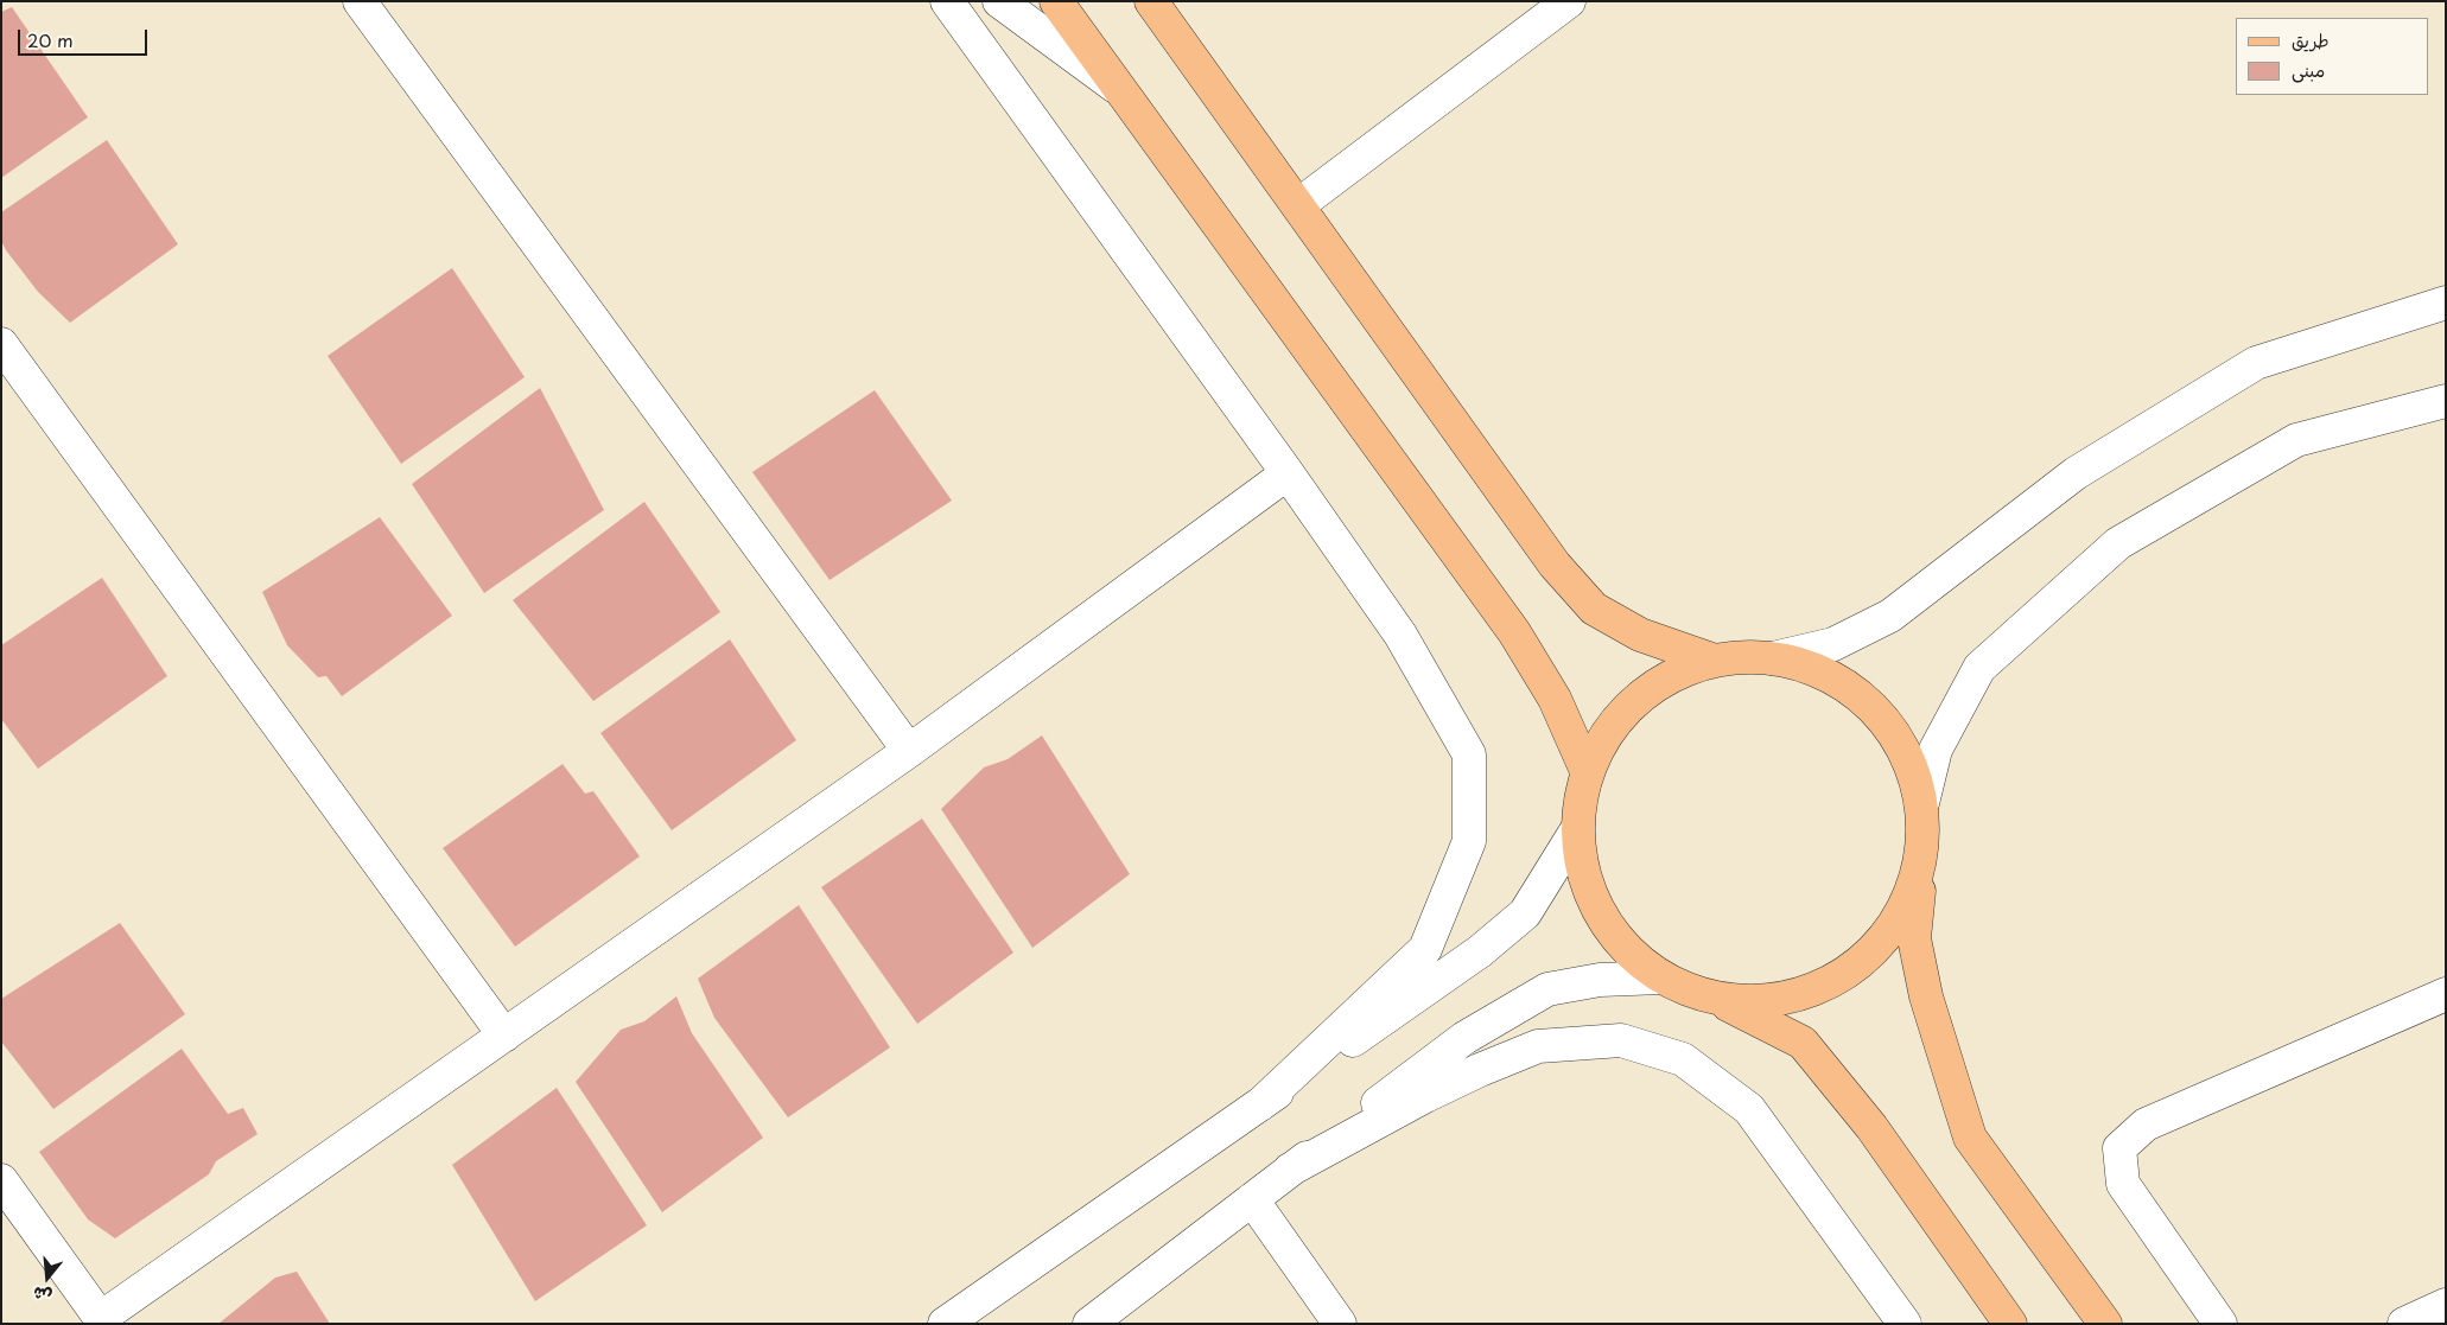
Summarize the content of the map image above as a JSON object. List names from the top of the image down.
{
  "legend": ["طريق", "مبنى"],
  "scale_bar": "20 m",
  "north": "bottom"
}
